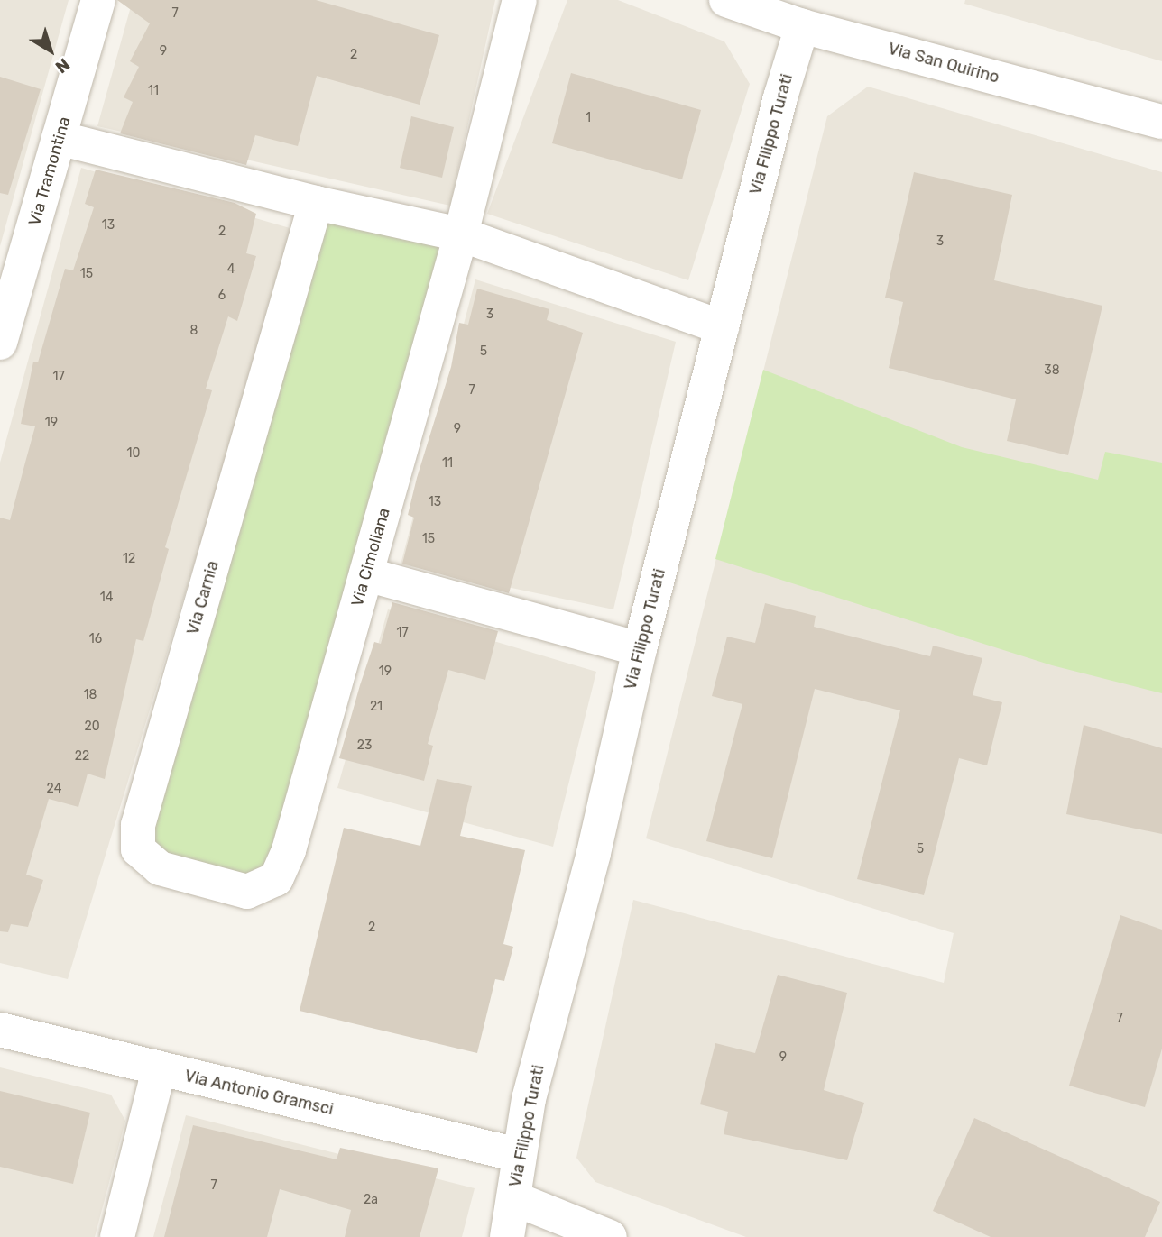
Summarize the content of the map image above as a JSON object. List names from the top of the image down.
{
  "streets": {
    "street": [
      "Via San Quirino",
      "Via Filippo Turati",
      "Via Tramontina",
      "Via Cimoliana",
      "Via Carnia",
      "Via Antonio Gramsci"
    ]
  },
  "crossings": [
    ["Via San Quirino", "Via Filippo Turati"],
    ["Via Filippo Turati", "Via Antonio Gramsci"],
    ["Via Cimoliana", "Via Carnia"]
  ],
  "house_numbers": [
    "7",
    "9",
    "2",
    "11",
    "1",
    "13",
    "2",
    "3",
    "4",
    "15",
    "6",
    "3",
    "8",
    "5",
    "38",
    "17",
    "7",
    "19",
    "9",
    "10",
    "11",
    "13",
    "15",
    "12",
    "14",
    "17",
    "16",
    "19",
    "18",
    "21",
    "20",
    "23",
    "22",
    "24",
    "5",
    "2",
    "7",
    "9",
    "7",
    "2a"
  ],
  "north": "bottom right"
}
